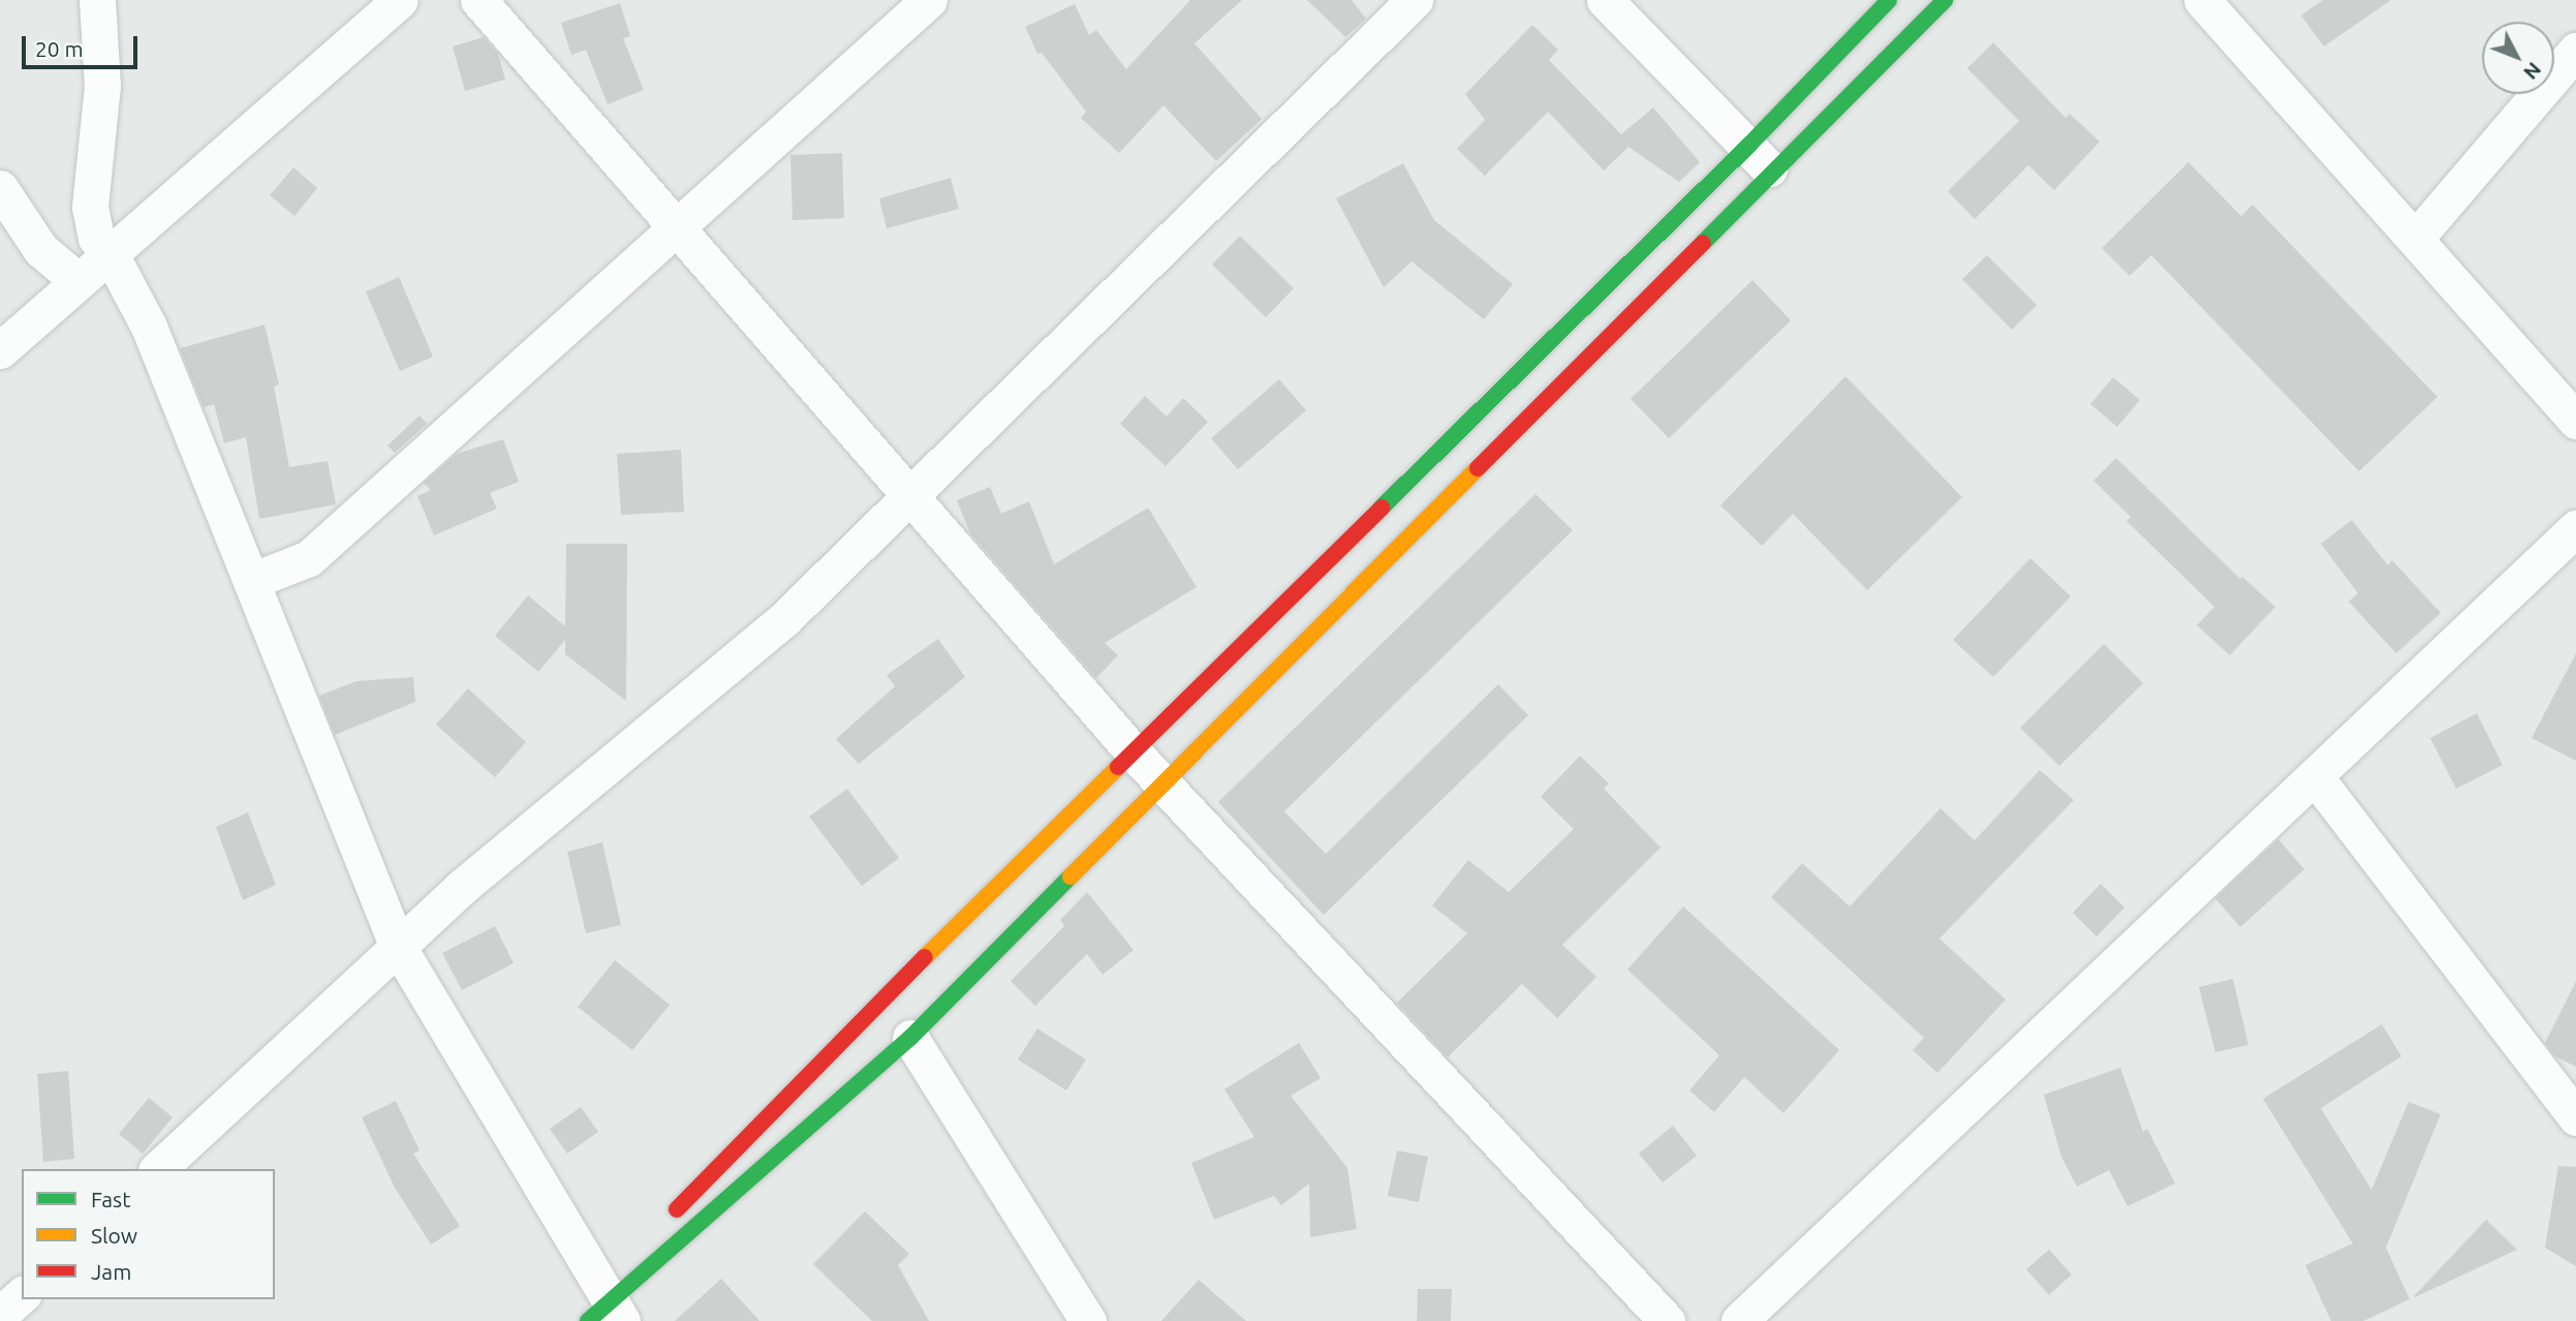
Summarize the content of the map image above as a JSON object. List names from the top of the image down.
{
  "legend": ["Fast", "Slow", "Jam"],
  "scale_bar": "20 m",
  "north": "bottom right"
}
